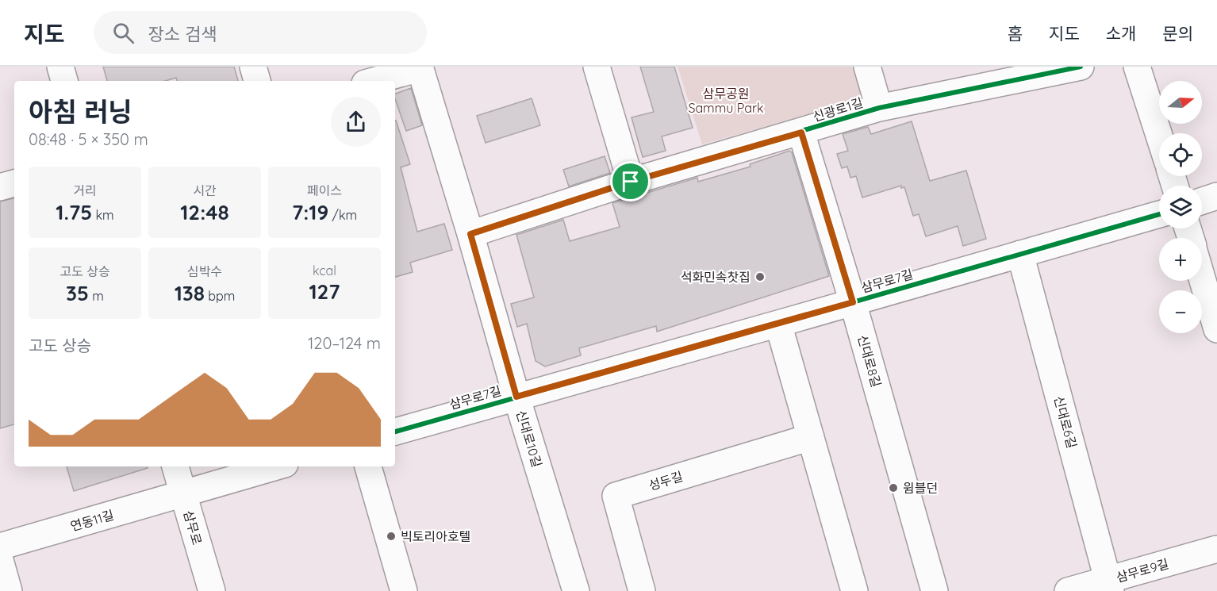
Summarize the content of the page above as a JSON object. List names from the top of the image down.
{
  "streets": {
    "street": [
      "신광로1길",
      "삼무로7길",
      "신대로8길",
      "신대로6길",
      "신대로10길",
      "성두길",
      "연동11길",
      "삼무로",
      "삼무로9길"
    ]
  },
  "crossings": [
    ["신광로1길", "신대로8길"],
    ["신광로1길", "신대로10길"],
    ["삼무로7길", "신대로8길"],
    ["삼무로7길", "신대로6길"],
    ["삼무로7길", "신대로10길"],
    ["신대로6길", "삼무로9길"],
    ["연동11길", "삼무로"]
  ],
  "parks": ["삼무공원 Sammu Park"],
  "places": ["석화민속찻집", "윔블던", "빅토리아호텔"],
  "north": "right",
  "page": {
    "header": "지도",
    "search": "장소 검색",
    "nav": [
      "홈",
      "지도",
      "소개",
      "문의"
    ],
    "map_buttons": ["+", "−"],
    "heading": ["아침 러닝", "08:48 · 5 × 350 m"],
    "stats": [
      ["거리", "1.75 km"],
      ["시간", "12:48"],
      ["페이스", "7:19 /km"],
      ["고도 상승", "35 m"],
      ["심박수", "138 bpm"],
      ["kcal", "127"]
    ],
    "chart": ["고도 상승", "120–124 m"]
  }
}
